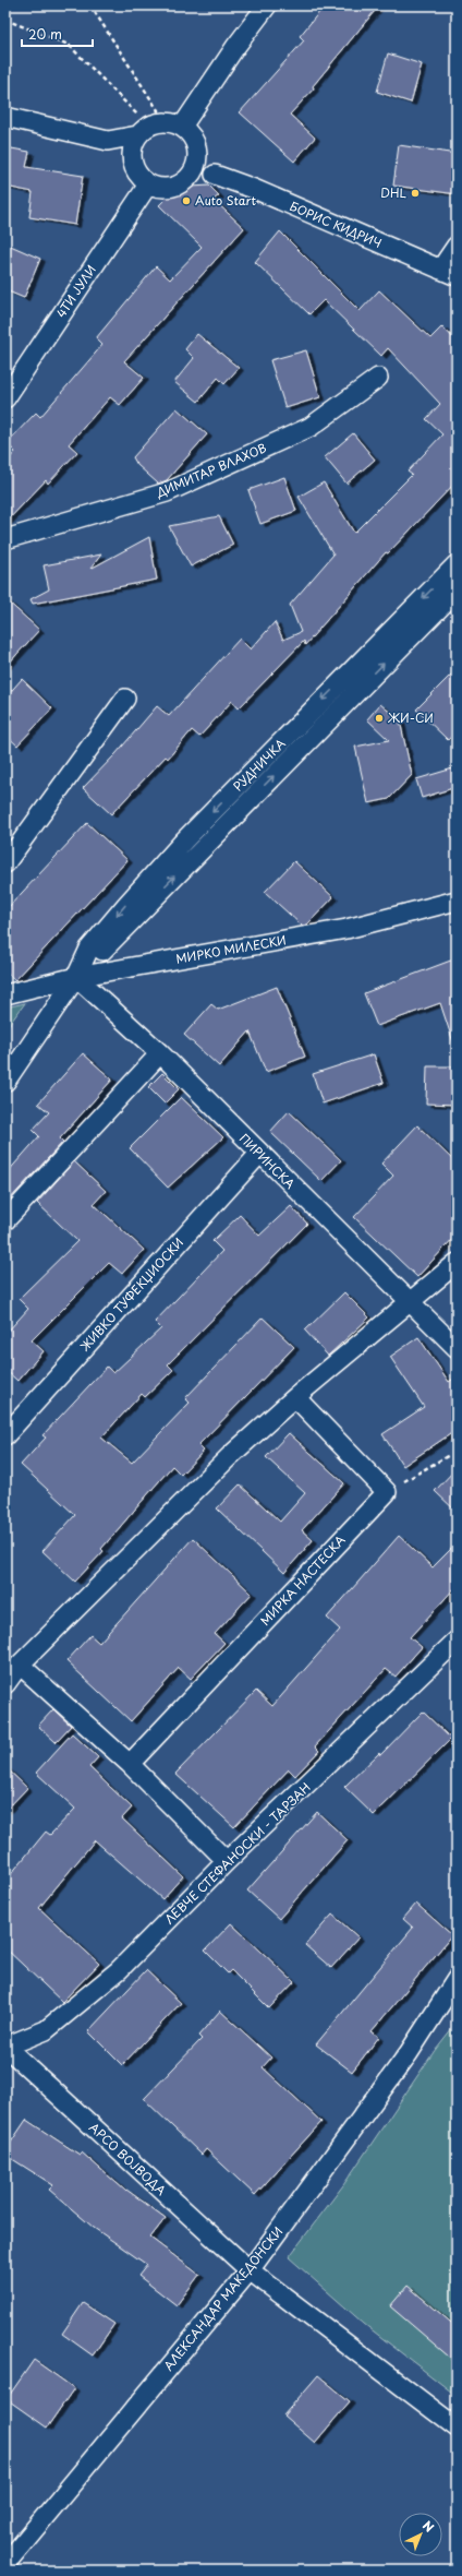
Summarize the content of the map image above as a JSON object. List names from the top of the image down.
{
  "streets": {
    "street": [
      "БОРИС КИДРИЧ",
      "4ТИ ЈУЛИ",
      "ДИМИТАР ВЛАХОВ",
      "РУДНИЧКА",
      "МИРКО МИЛЕСКИ",
      "ПИРИНСКА",
      "ЖИВКО ТУФЕКЏИОСКИ",
      "МИРКА НАСТЕСКА",
      "ЛЕВЧЕ СТЕФАНОСКИ - ТАРЗАН",
      "АРСО ВОЈВОДА",
      "АЛЕКСАНДАР МАКЕДОНСКИ"
    ]
  },
  "crossings": [
    ["РУДНИЧКА", "МИРКО МИЛЕСКИ"],
    ["РУДНИЧКА", "ПИРИНСКА"],
    ["МИРКО МИЛЕСКИ", "ПИРИНСКА"],
    ["ПИРИНСКА", "ЖИВКО ТУФЕКЏИОСКИ"],
    ["ЛЕВЧЕ СТЕФАНОСКИ - ТАРЗАН", "АРСО ВОЈВОДА"],
    ["АРСО ВОЈВОДА", "АЛЕКСАНДАР МАКЕДОНСКИ"]
  ],
  "places": ["DHL", "Auto Start", "ЖИ-СИ"],
  "scale_bar": "20 m",
  "north": "top right"
}
